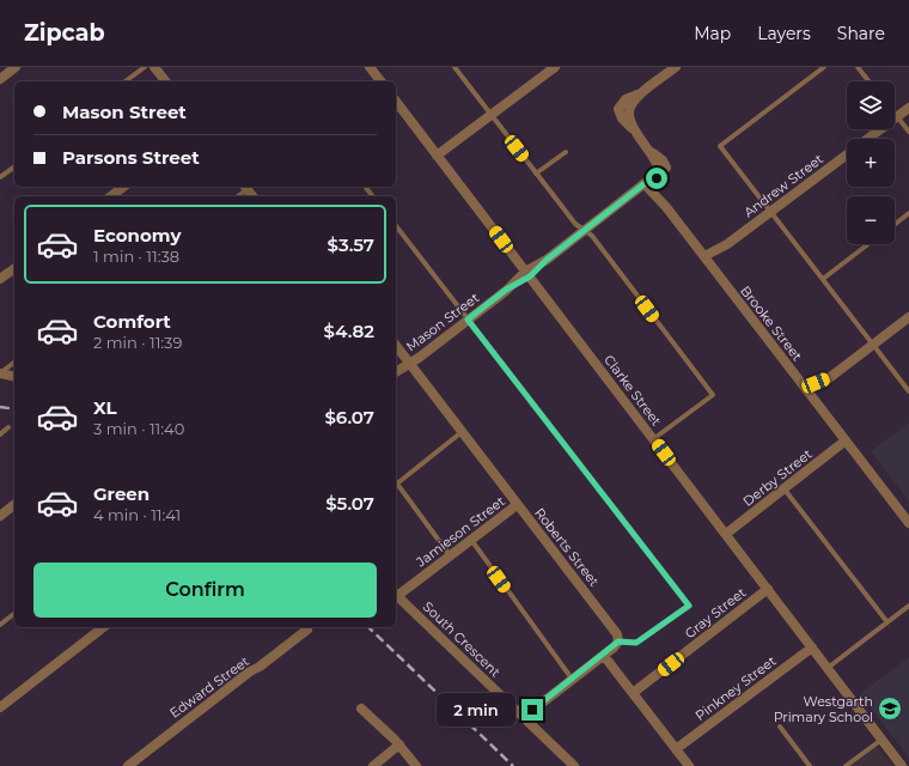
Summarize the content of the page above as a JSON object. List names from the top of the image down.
{
  "streets": {
    "street": [
      "Andrew Street",
      "Mason Street",
      "Brooke Street",
      "Clarke Street",
      "Derby Street",
      "Jamieson Street",
      "Roberts Street",
      "Gray Street",
      "South Crescent",
      "Edward Street",
      "Pinkney Street"
    ]
  },
  "crossings": [
    ["Andrew Street", "Brooke Street"],
    ["Mason Street", "Brooke Street"],
    ["Mason Street", "Clarke Street"],
    ["Mason Street", "Roberts Street"],
    ["Brooke Street", "Derby Street"],
    ["Clarke Street", "Derby Street"],
    ["Clarke Street", "Gray Street"],
    ["Clarke Street", "Pinkney Street"],
    ["Jamieson Street", "Roberts Street"],
    ["Jamieson Street", "South Crescent"]
  ],
  "places": {
    "school or university": ["Westgarth Primary School"]
  },
  "page": {
    "header": "Zipcab",
    "nav": ["Map", "Layers", "Share"],
    "map_buttons": ["+", "−"],
    "banner": ["Mason Street", "Parsons Street"],
    "list": [
      {
        "name": "Economy",
        "note": "1 min · 11:38",
        "value": "$3.57"
      },
      {
        "name": "Comfort",
        "note": "2 min · 11:39",
        "value": "$4.82"
      },
      {
        "name": "XL",
        "note": "3 min · 11:40",
        "value": "$6.07"
      },
      {
        "name": "Green",
        "note": "4 min · 11:41",
        "value": "$5.07"
      }
    ],
    "buttons": "Confirm",
    "bubble": "2 min"
  }
}
